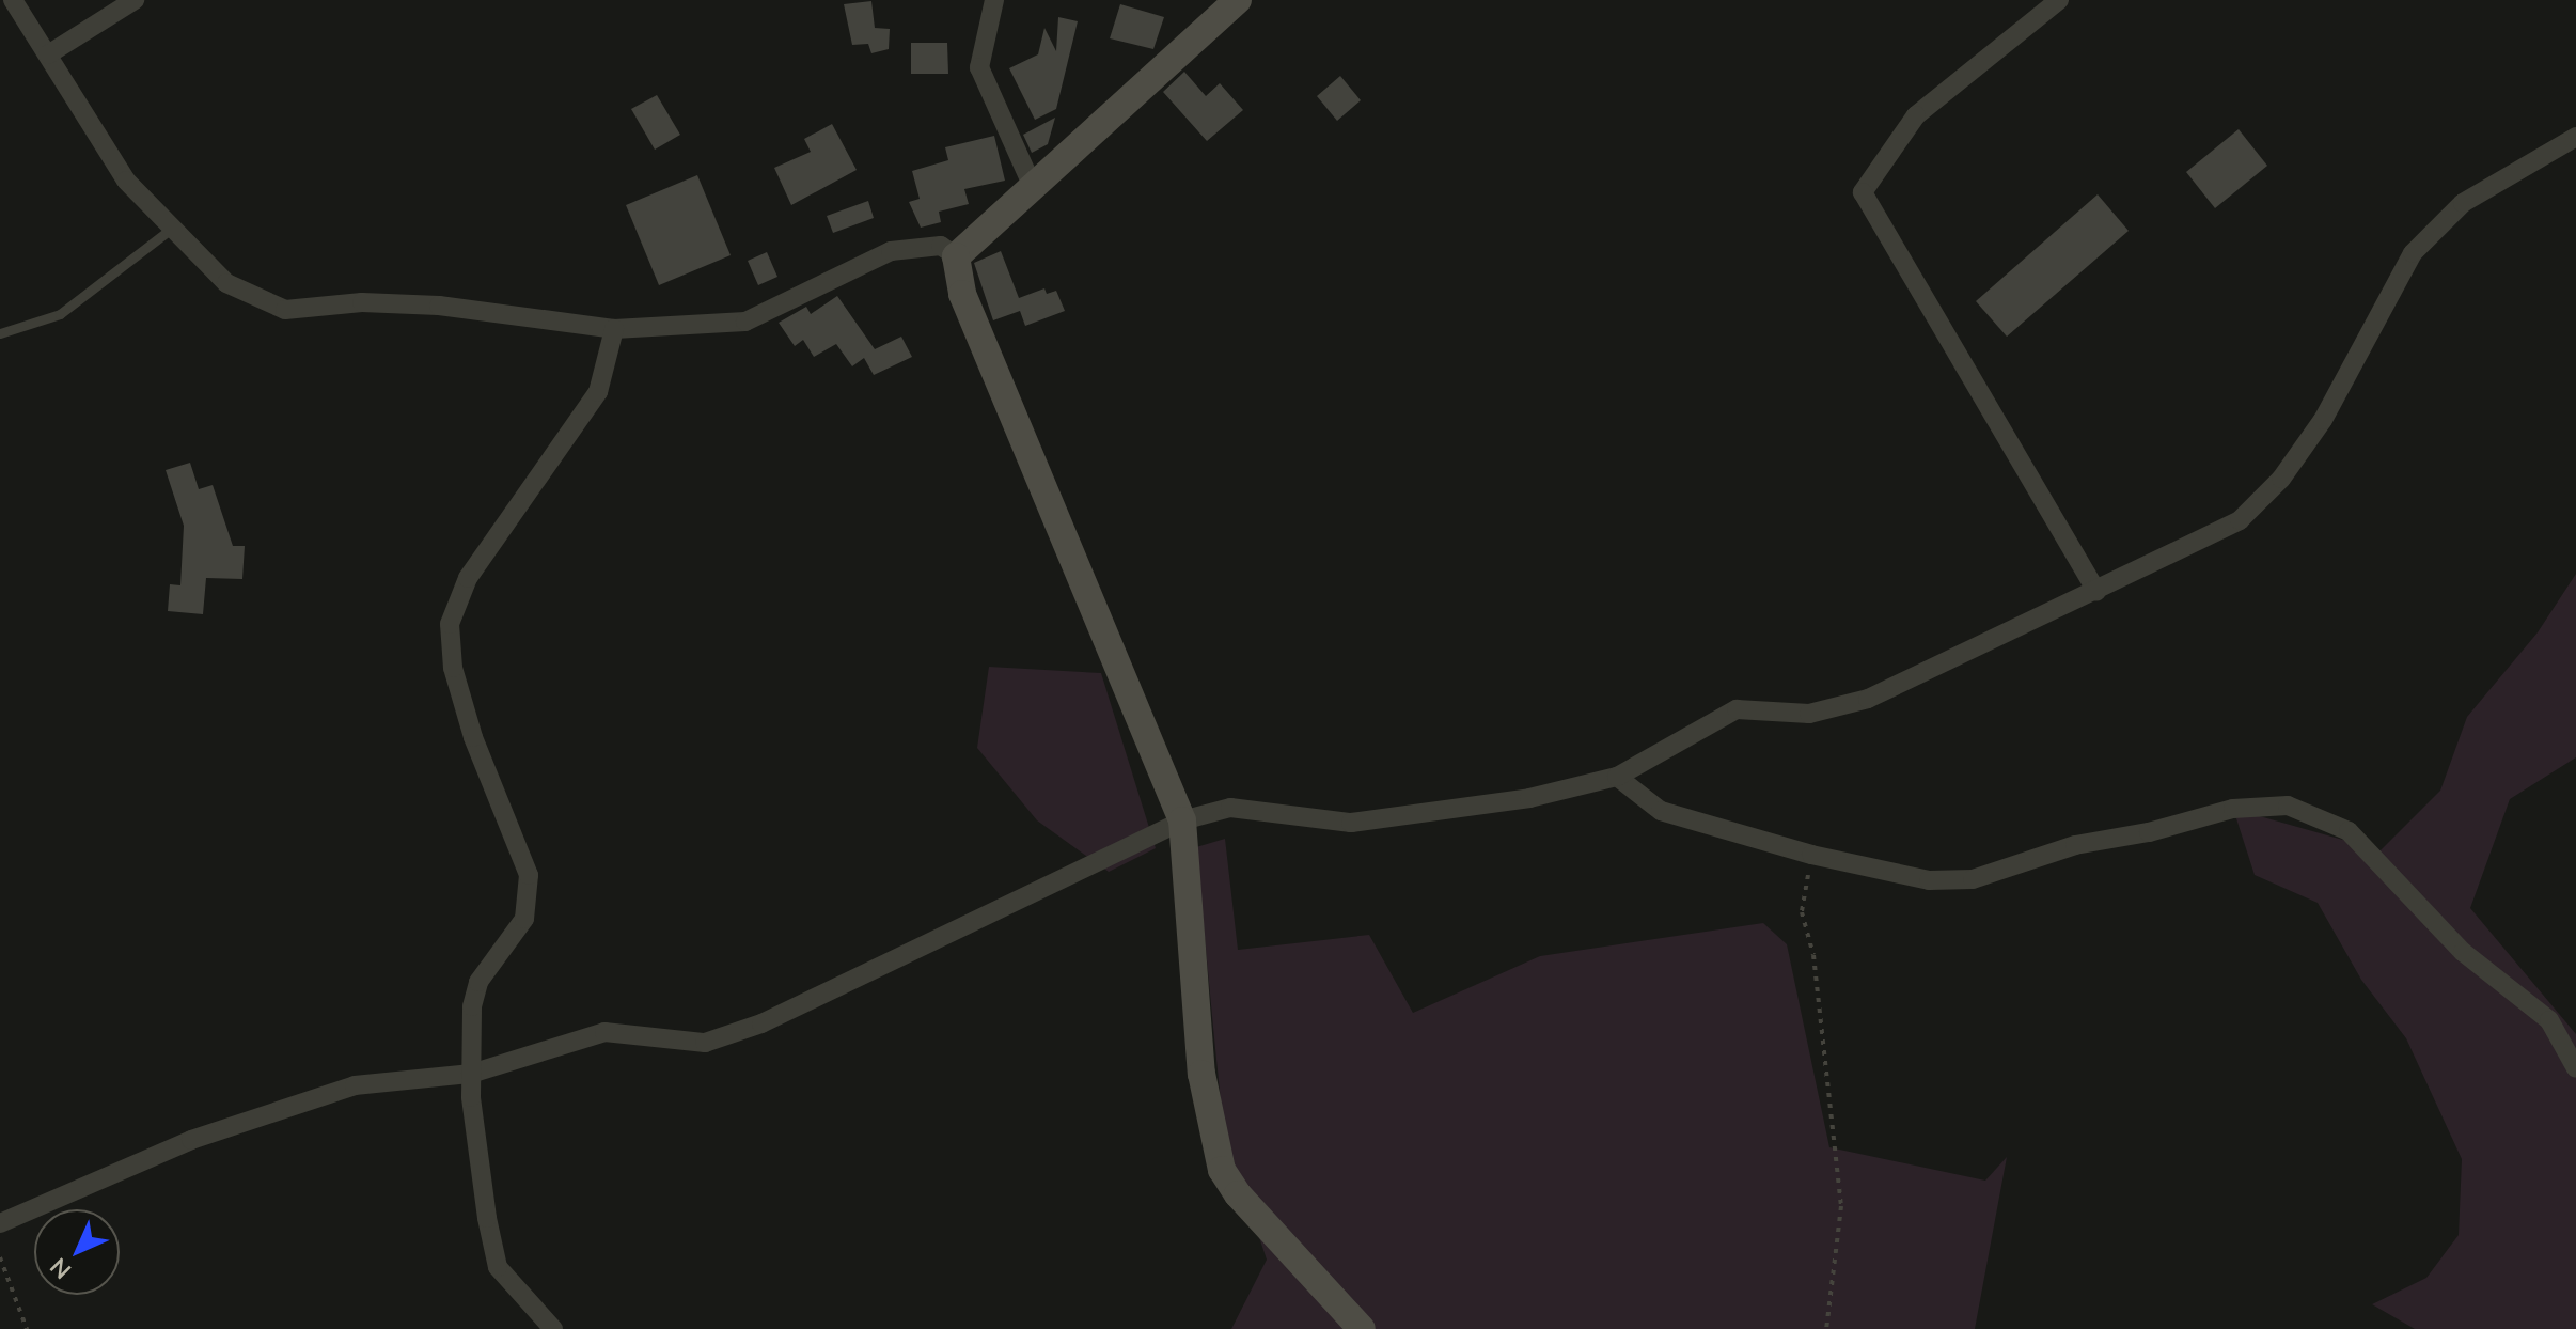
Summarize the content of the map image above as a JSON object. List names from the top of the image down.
{
  "north": "bottom left"
}
